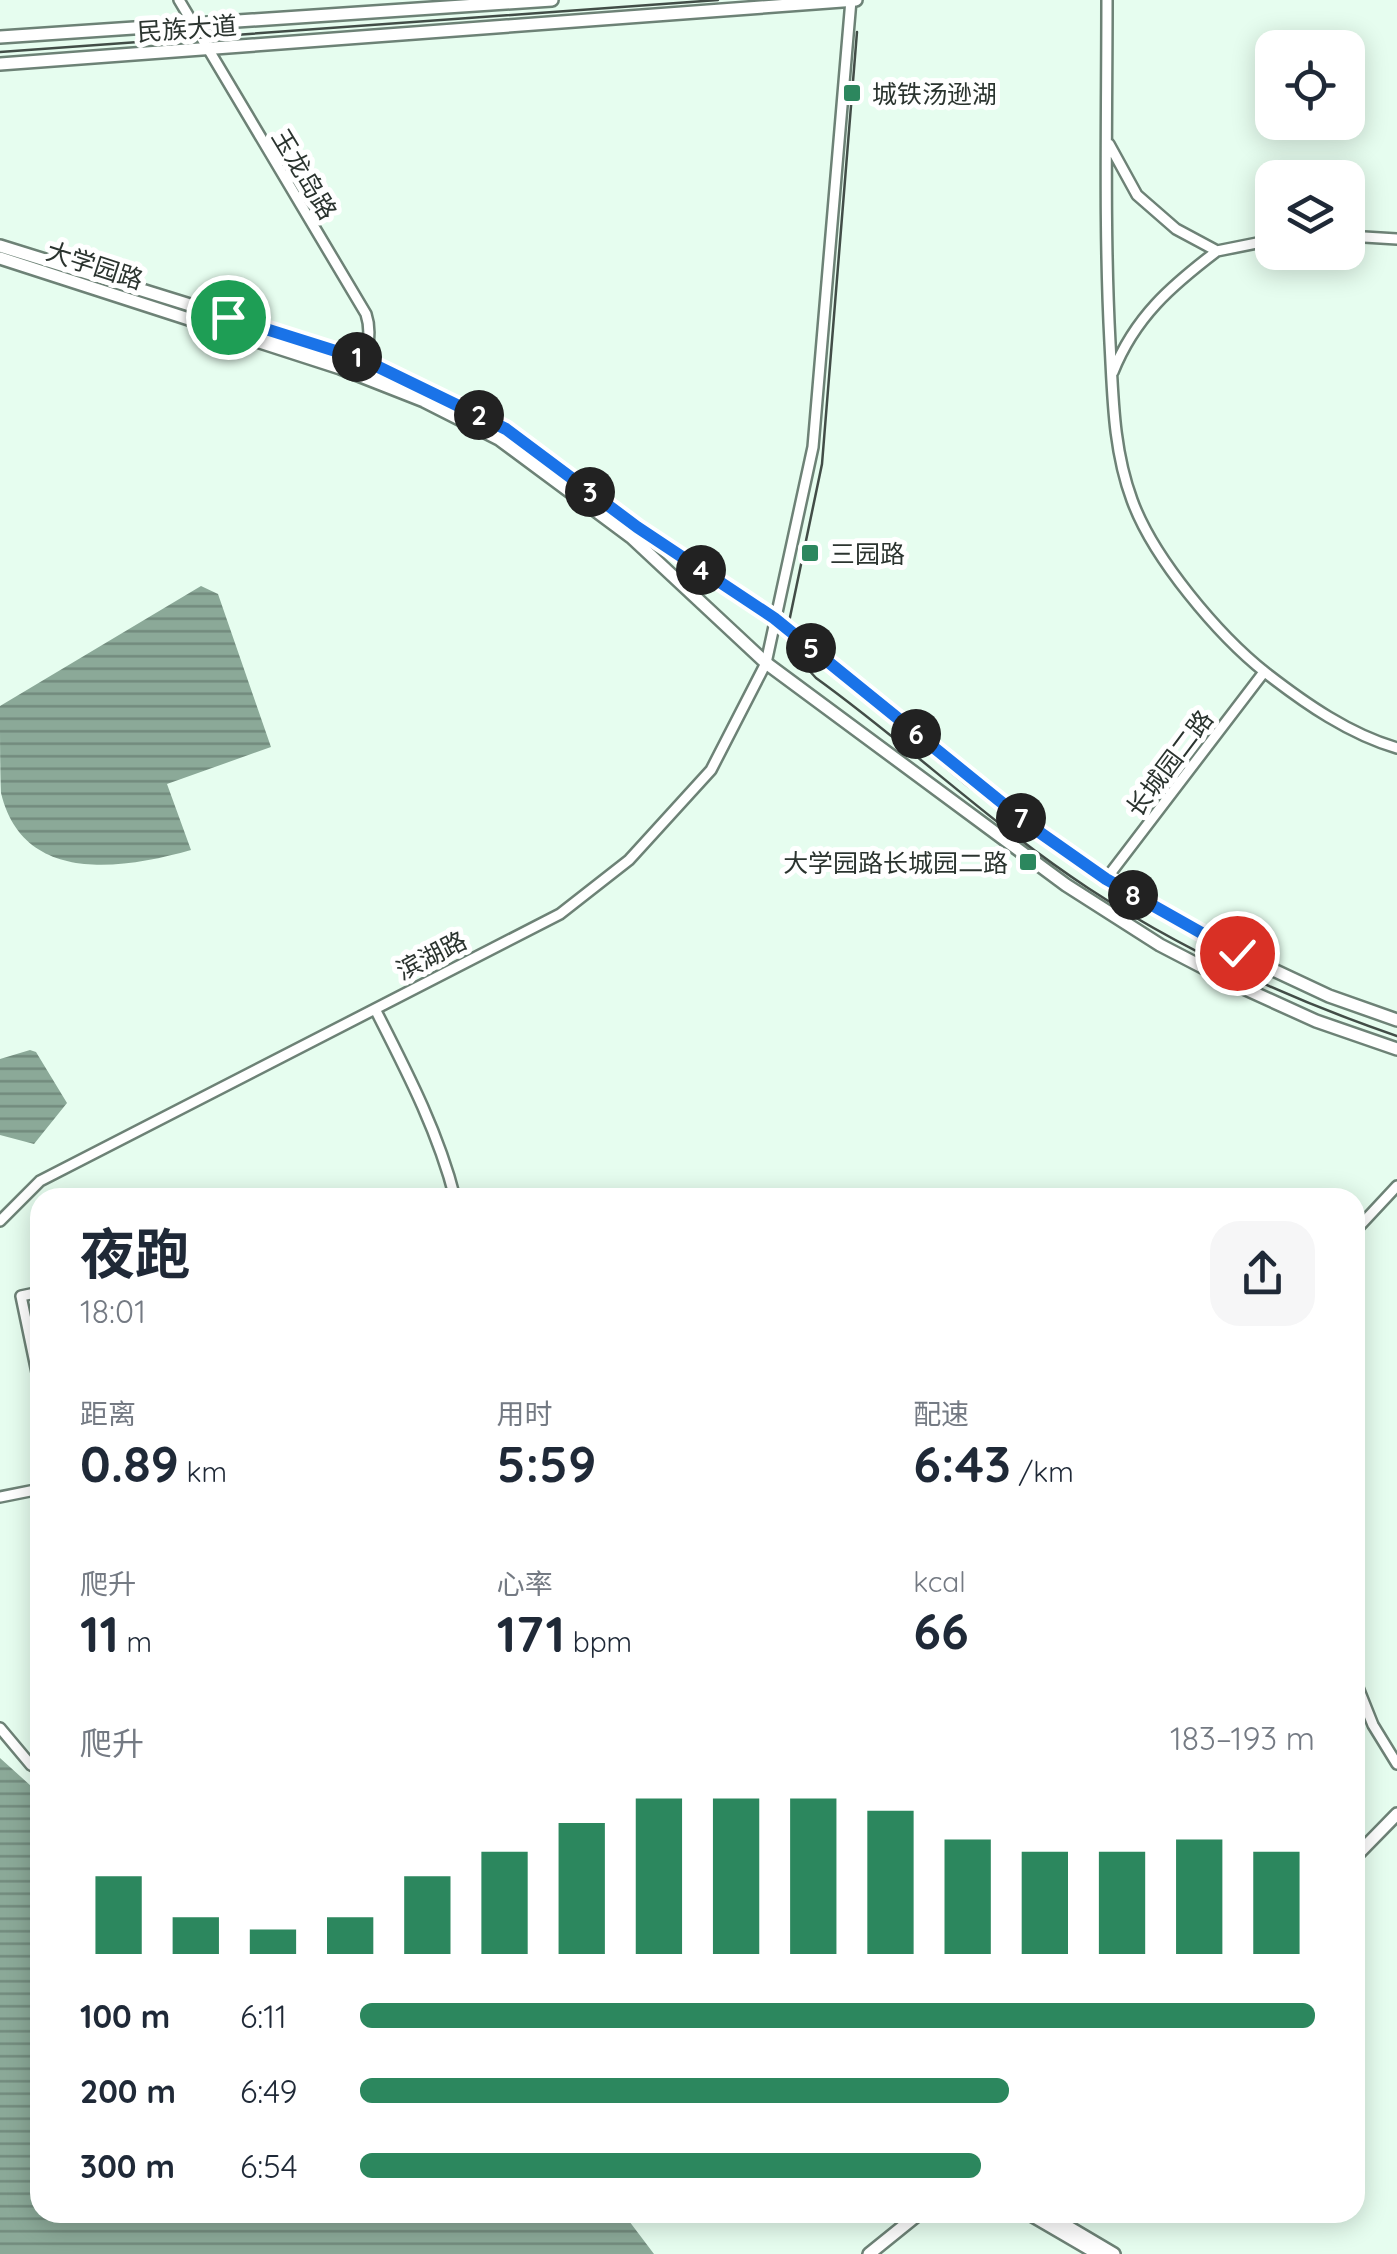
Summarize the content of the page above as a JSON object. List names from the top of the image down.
{
  "streets": {
    "main road": ["民族大道", "大学园路"],
    "street": ["玉龙岛路", "长城园二路", "滨湖路"]
  },
  "crossings": [
    ["民族大道", "玉龙岛路"],
    ["玉龙岛路", "大学园路"],
    ["大学园路", "长城园二路"],
    ["大学园路", "滨湖路"]
  ],
  "places": {
    "transit": ["城铁汤逊湖", "三园路", "大学园路长城园二路"]
  },
  "page": {
    "pins": [
      "1",
      "2",
      "3",
      "4",
      "5",
      "6",
      "7",
      "8"
    ],
    "heading": ["夜跑", "18:01"],
    "stats": [
      ["距离", "0.89 km"],
      ["用时", "5:59"],
      ["配速", "6:43 /km"],
      ["爬升", "11 m"],
      ["心率", "171 bpm"],
      ["kcal", "66"]
    ],
    "chart": ["爬升", "183–193 m"],
    "list": [
      {
        "name": "100 m",
        "note": "6:11"
      },
      {
        "name": "200 m",
        "note": "6:49"
      },
      {
        "name": "300 m",
        "note": "6:54"
      }
    ]
  }
}
